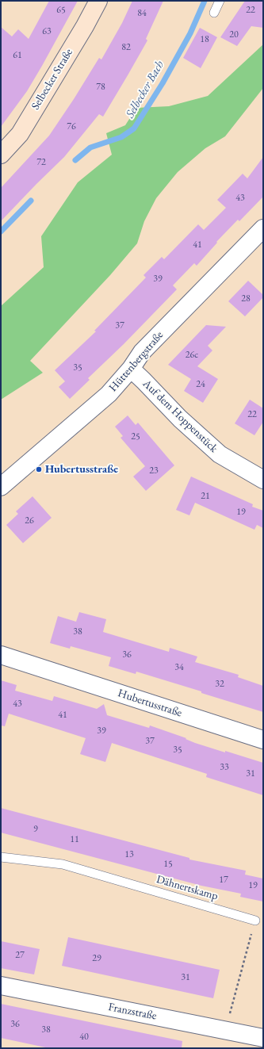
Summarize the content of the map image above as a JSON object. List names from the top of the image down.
{
  "streets": {
    "main road": ["Selbecker Straße"],
    "street": [
      "Hüttenbergstraße",
      "Auf dem Hoppenstück",
      "Hubertusstraße",
      "Franzstraße"
    ],
    "lane": ["Dähnertskamp"]
  },
  "crossings": [
    ["Hüttenbergstraße", "Auf dem Hoppenstück"]
  ],
  "water": ["Selbecker Bach"],
  "places": ["Hubertusstraße"],
  "house_numbers": [
    "65",
    "22",
    "84",
    "63",
    "20",
    "18",
    "82",
    "61",
    "78",
    "76",
    "72",
    "43",
    "41",
    "39",
    "28",
    "37",
    "26c",
    "35",
    "24",
    "22",
    "25",
    "23",
    "21",
    "19",
    "26",
    "38",
    "36",
    "34",
    "32",
    "43",
    "41",
    "39",
    "37",
    "35",
    "33",
    "31",
    "9",
    "11",
    "13",
    "15",
    "17",
    "19",
    "27",
    "29",
    "31",
    "36",
    "38",
    "40"
  ]
}
